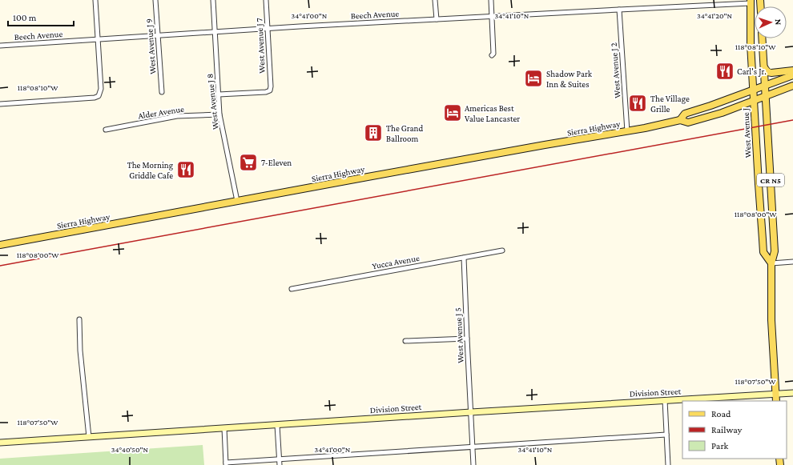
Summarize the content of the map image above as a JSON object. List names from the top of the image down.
{
  "streets": {
    "main road": [
      "Sierra Highway",
      "West Avenue J",
      "CR N5",
      "Division Street"
    ],
    "street": [
      "Beech Avenue",
      "West Avenue J 7",
      "West Avenue J 9",
      "West Avenue J 2",
      "West Avenue J 8",
      "Alder Avenue",
      "Yucca Avenue",
      "West Avenue J 5"
    ]
  },
  "crossings": [
    ["Beech Avenue", "West Avenue J 7"],
    ["Beech Avenue", "West Avenue J 9"],
    ["Beech Avenue", "West Avenue J 2"],
    ["Beech Avenue", "West Avenue J 8"],
    ["Beech Avenue", "West Avenue J"],
    ["West Avenue J 7", "West Avenue J 8"],
    ["West Avenue J 2", "Sierra Highway"],
    ["West Avenue J 8", "Alder Avenue"],
    ["West Avenue J 8", "Sierra Highway"],
    ["Sierra Highway", "West Avenue J"],
    ["West Avenue J", "CR N5"],
    ["West Avenue J", "Division Street"],
    ["CR N5", "Division Street"],
    ["Yucca Avenue", "West Avenue J 5"],
    ["West Avenue J 5", "Division Street"]
  ],
  "places": {
    "restaurant": ["Carl's Jr.", "The Village Grille", "The Morning Griddle Cafe"],
    "hotel": ["Shadow Park Inn & Suites", "Americas Best Value Lancaster"],
    "building": ["The Grand Ballroom"],
    "supermarket": ["7-Eleven"]
  },
  "legend": ["Road", "Railway", "Park"],
  "scale_bar": "100 m",
  "north": "right",
  "coordinates": [
    "34°41'00\"N",
    "34°41'10\"N",
    "34°41'20\"N",
    "118°08'10\"W",
    "118°08'00\"W",
    "118°07'50\"W",
    "34°40'50\"N"
  ]
}
